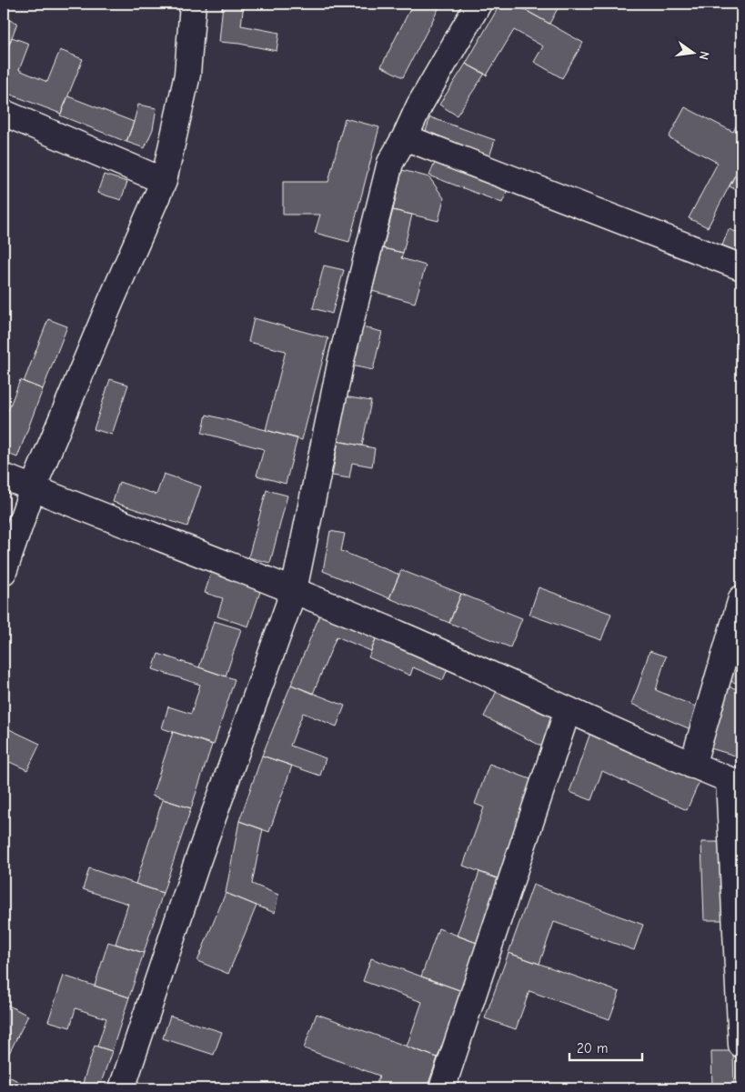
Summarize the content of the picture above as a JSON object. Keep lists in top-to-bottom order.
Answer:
{
  "scale_bar": "20 m",
  "north": "right"
}
